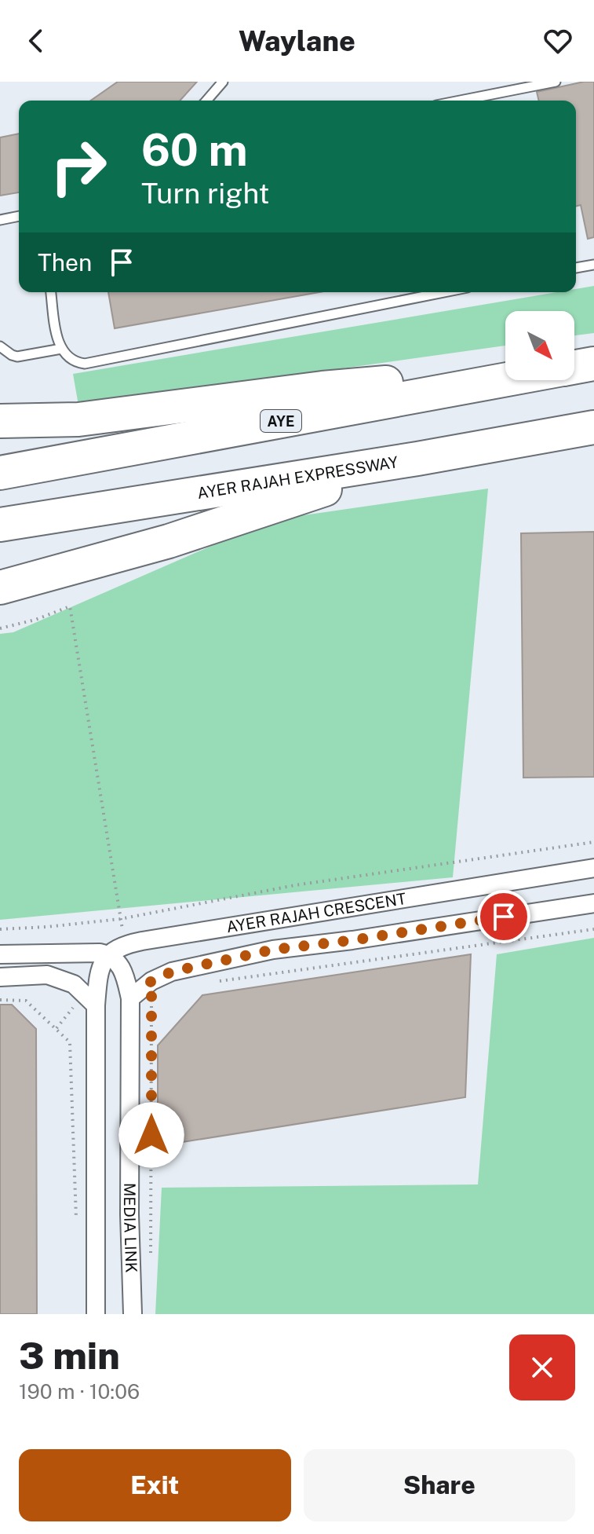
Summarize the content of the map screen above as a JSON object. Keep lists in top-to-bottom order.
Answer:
{
  "streets": {
    "highway": ["AYE", "AYER RAJAH EXPRESSWAY"],
    "street": ["AYER RAJAH CRESCENT", "MEDIA LINK"]
  },
  "crossings": [
    ["AYER RAJAH CRESCENT", "MEDIA LINK"]
  ],
  "north": "bottom right",
  "page": {
    "header": "Waylane",
    "turn": ["60 m", "Turn right"],
    "then": "Then",
    "heading": ["3 min", "190 m · 10:06"],
    "buttons": ["Exit", "Share"]
  }
}
